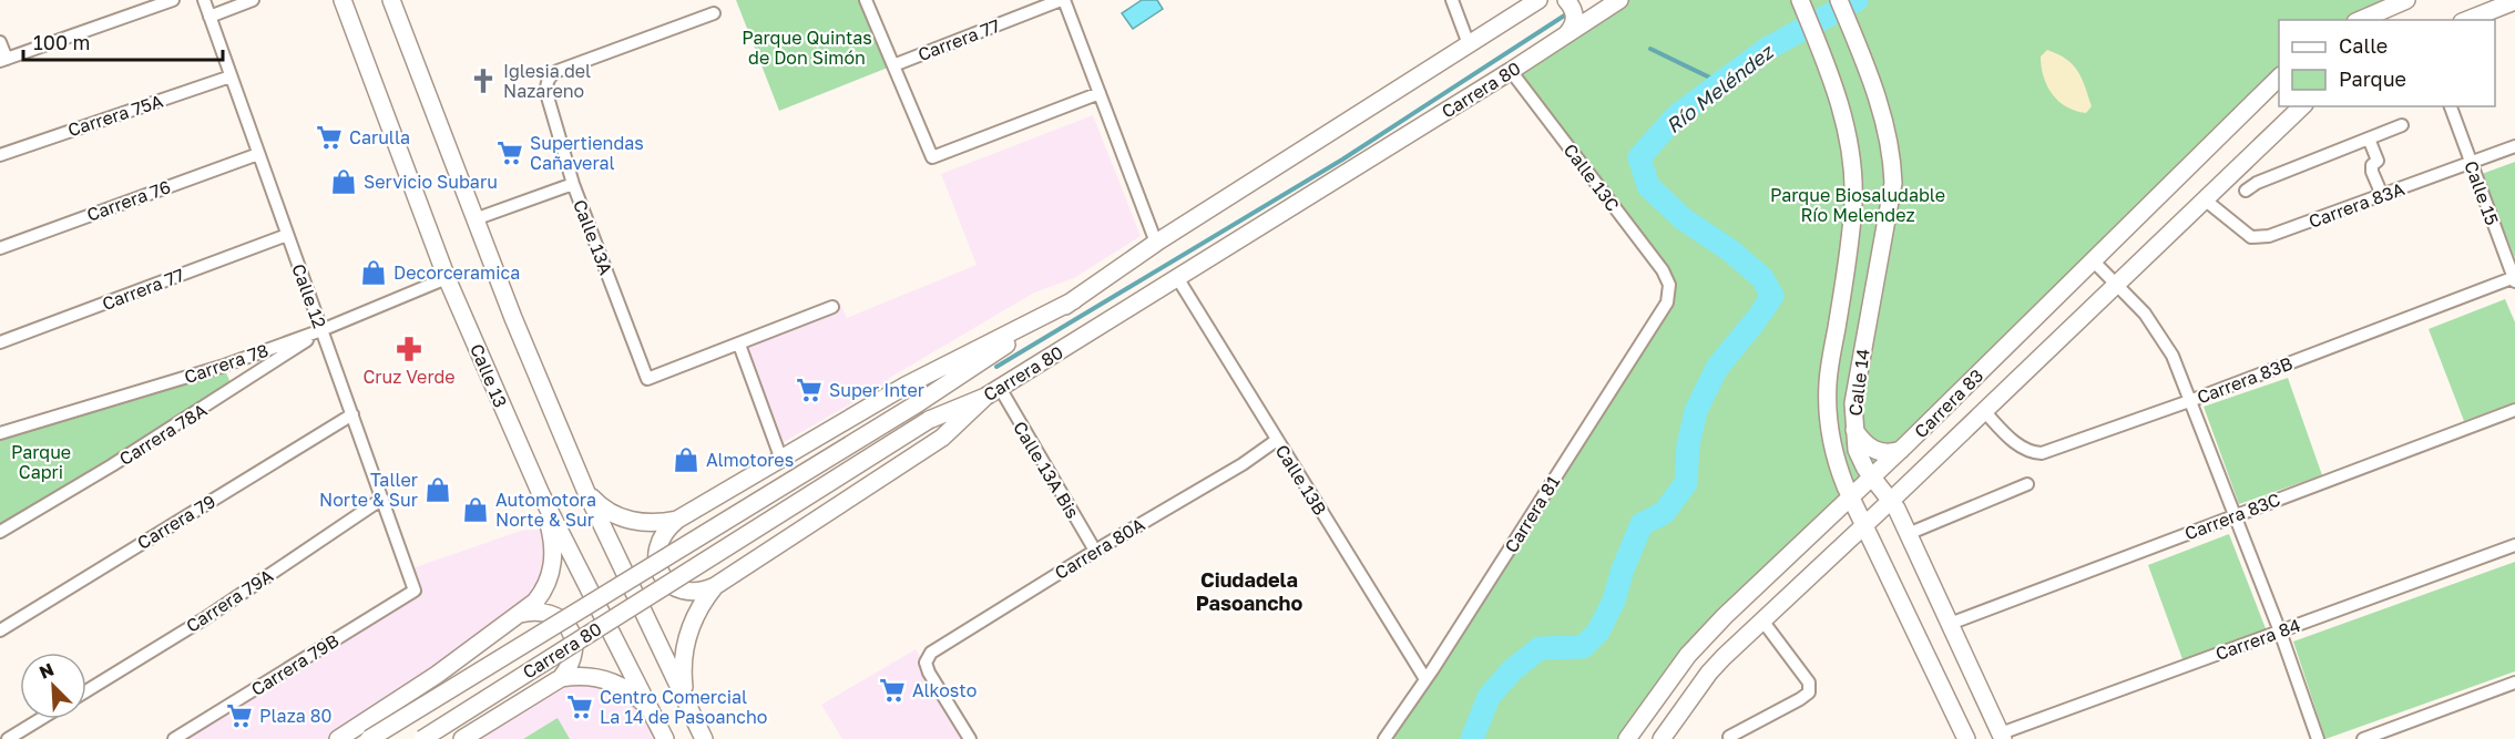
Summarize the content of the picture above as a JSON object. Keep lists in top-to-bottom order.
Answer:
{
  "streets": {
    "main road": [
      "Carrera 80",
      "Calle 13",
      "Calle 14",
      "Carrera 83"
    ],
    "street": [
      "Carrera 77",
      "Carrera 75A",
      "Calle 13C",
      "Calle 15",
      "Carrera 76",
      "Carrera 83A",
      "Calle 13A",
      "Calle 12",
      "Carrera 78",
      "Carrera 83B",
      "Carrera 78A",
      "Calle 13A Bis",
      "Calle 13B",
      "Carrera 81",
      "Carrera 83C",
      "Carrera 79",
      "Carrera 80A",
      "Carrera 79A",
      "Carrera 84",
      "Carrera 79B"
    ]
  },
  "crossings": [
    ["Carrera 77", "Calle 12"],
    ["Carrera 80", "Calle 13C"],
    ["Carrera 80", "Calle 13A Bis"],
    ["Carrera 80", "Calle 13B"],
    ["Carrera 75A", "Calle 12"],
    ["Calle 13C", "Carrera 81"],
    ["Calle 15", "Carrera 83A"],
    ["Calle 15", "Carrera 83B"],
    ["Carrera 76", "Calle 12"],
    ["Carrera 83A", "Carrera 83"],
    ["Calle 12", "Carrera 78"],
    ["Calle 12", "Carrera 78A"],
    ["Calle 12", "Carrera 79"],
    ["Calle 12", "Carrera 79A"],
    ["Calle 12", "Carrera 79B"],
    ["Carrera 78", "Calle 13"],
    ["Carrera 78", "Carrera 78A"],
    ["Carrera 83B", "Carrera 83"],
    ["Calle 14", "Carrera 83"],
    ["Calle 14", "Carrera 83C"],
    ["Calle 14", "Carrera 84"],
    ["Calle 13A Bis", "Carrera 80A"],
    ["Calle 13B", "Carrera 81"],
    ["Calle 13B", "Carrera 80A"]
  ],
  "districts": ["Ciudadela Pasoancho"],
  "water": ["Río Meléndez"],
  "parks": ["Parque Quintas de Don Simón", "Parque Biosaludable Río Melendez", "Parque Capri"],
  "places": {
    "church": ["Iglesia del Nazareno"],
    "supermarket": [
      "Carulla",
      "Supertiendas Cañaveral",
      "Super Inter",
      "Alkosto",
      "Centro Comercial La 14 de Pasoancho",
      "Plaza 80"
    ],
    "shop": [
      "Servicio Subaru",
      "Decorceramica",
      "Almotores",
      "Taller Norte & Sur",
      "Automotora Norte & Sur"
    ],
    "pharmacy": ["Cruz Verde"]
  },
  "legend": ["Calle", "Parque"],
  "scale_bar": "100 m",
  "north": "top left"
}
